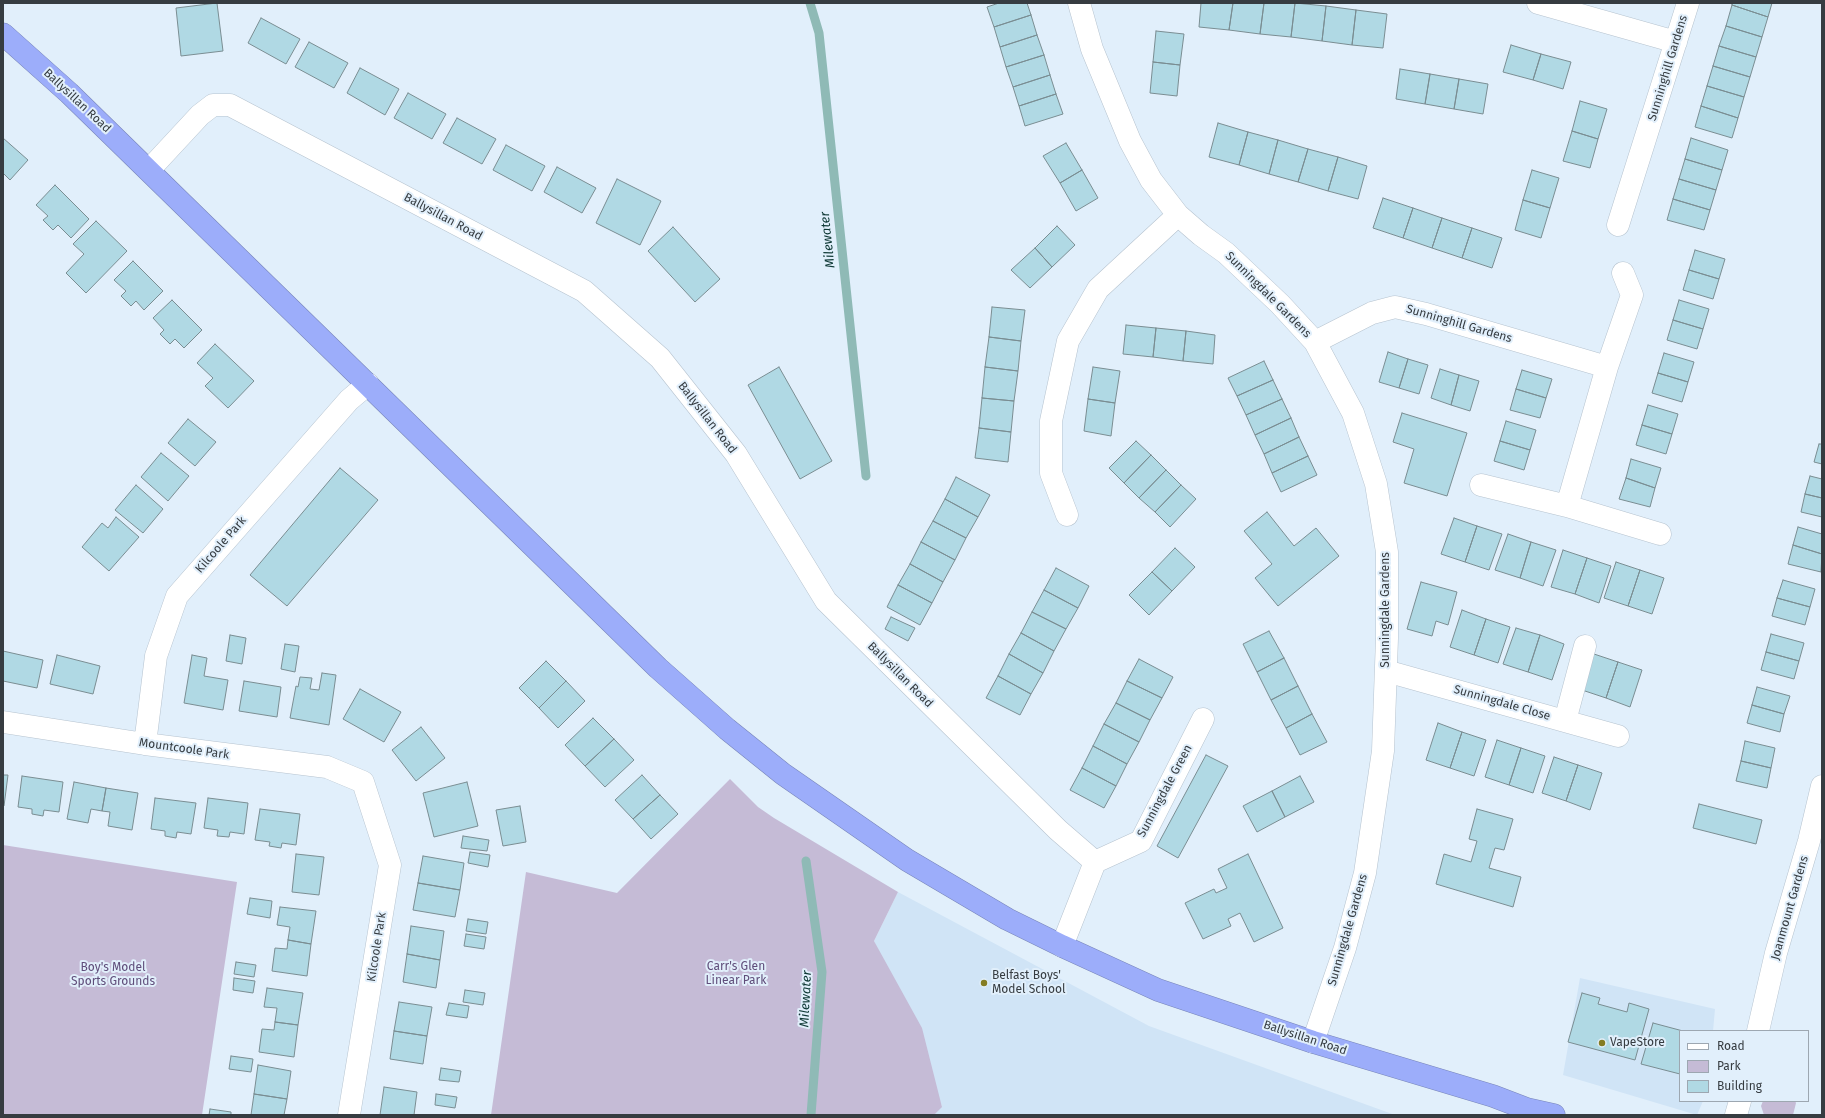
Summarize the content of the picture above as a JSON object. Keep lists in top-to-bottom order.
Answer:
{
  "streets": {
    "highway": ["Ballysillan Road"],
    "street": [
      "Sunninghill Gardens",
      "Sunningdale Gardens",
      "Kilcoole Park",
      "Sunningdale Close",
      "Mountcoole Park",
      "Sunningdale Green",
      "Joanmount Gardens"
    ]
  },
  "crossings": [
    ["Sunninghill Gardens", "Sunningdale Gardens"],
    ["Ballysillan Road", "Sunningdale Gardens"],
    ["Ballysillan Road", "Kilcoole Park"],
    ["Ballysillan Road", "Sunningdale Green"],
    ["Sunningdale Gardens", "Sunningdale Close"],
    ["Kilcoole Park", "Mountcoole Park"]
  ],
  "water": ["Milewater"],
  "parks": ["Carr's Glen Linear Park", "Boy's Model Sports Grounds"],
  "places": ["Belfast Boys' Model School", "VapeStore"],
  "legend": ["Road", "Park", "Building"]
}
